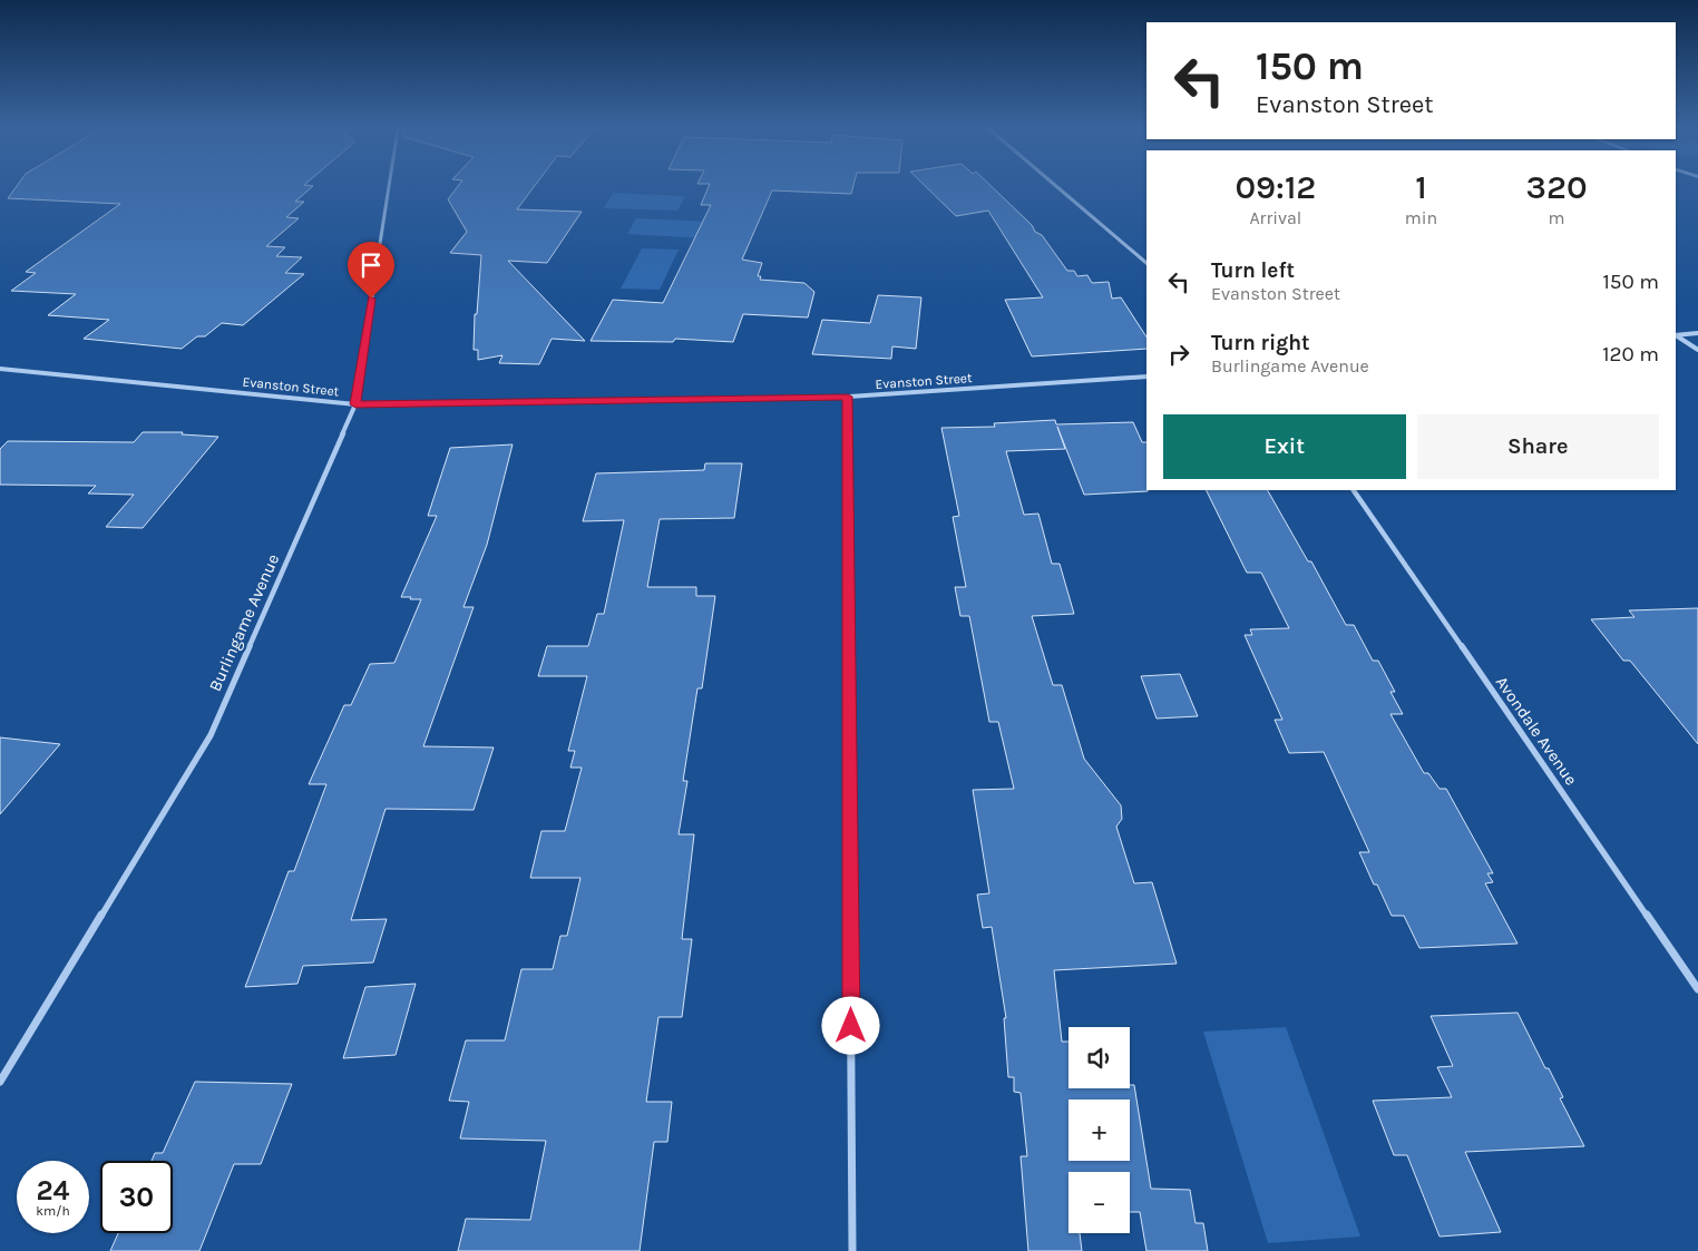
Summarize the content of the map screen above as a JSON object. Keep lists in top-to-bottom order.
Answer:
{
  "streets": {
    "street": ["Evanston Street", "Burlingame Avenue", "Avondale Avenue"]
  },
  "crossings": [
    ["Evanston Street", "Burlingame Avenue"]
  ],
  "page": {
    "turn": ["150 m", "Evanston Street"],
    "eta": [
      "09:12",
      "Arrival",
      "1",
      "min",
      "320",
      "m"
    ],
    "list": [
      {
        "name": "Turn left",
        "note": "Evanston Street",
        "value": "150 m"
      },
      {
        "name": "Turn right",
        "note": "Burlingame Avenue",
        "value": "120 m"
      }
    ],
    "buttons": ["Exit", "Share"],
    "map_buttons": ["+", "−"],
    "speed": "24 km/h",
    "limit": "30"
  }
}
